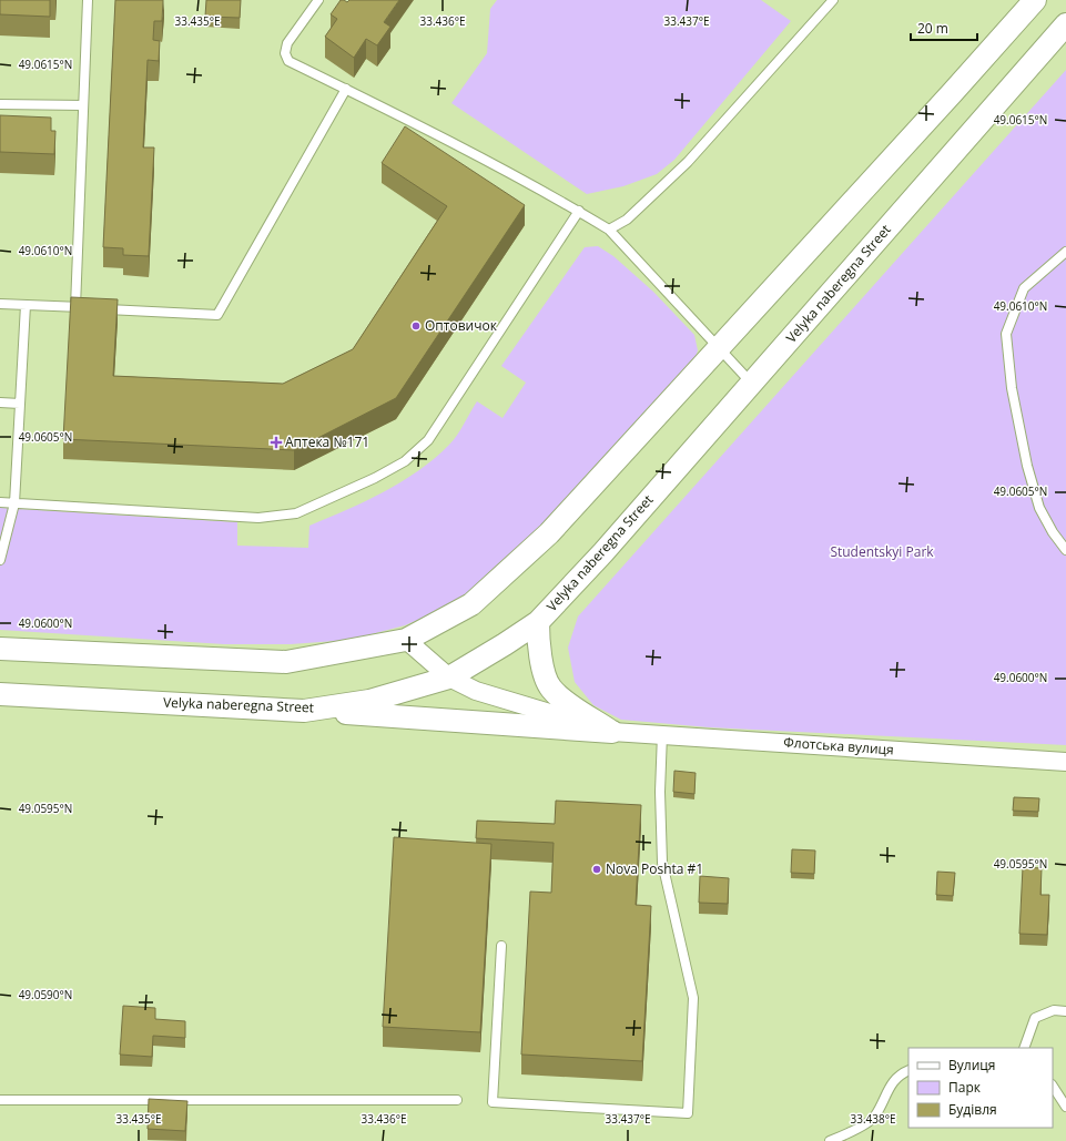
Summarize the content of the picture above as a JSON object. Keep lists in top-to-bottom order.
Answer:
{
  "streets": {
    "street": ["Velyka naberegna Street", "Флотська вулиця"]
  },
  "crossings": [
    ["Velyka naberegna Street", "Флотська вулиця"]
  ],
  "parks": ["Studentskyi Park"],
  "places": {
    "other": ["Оптовичок", "Nova Poshta #1"],
    "health": ["Аптека №171"]
  },
  "legend": ["Вулиця", "Парк", "Будівля"],
  "scale_bar": "20 m",
  "coordinates": [
    "33.435°E",
    "33.436°E",
    "33.437°E",
    "49.0615°N",
    "49.0610°N",
    "49.0605°N",
    "49.0600°N",
    "49.0595°N",
    "49.0590°N",
    "33.438°E"
  ]
}
